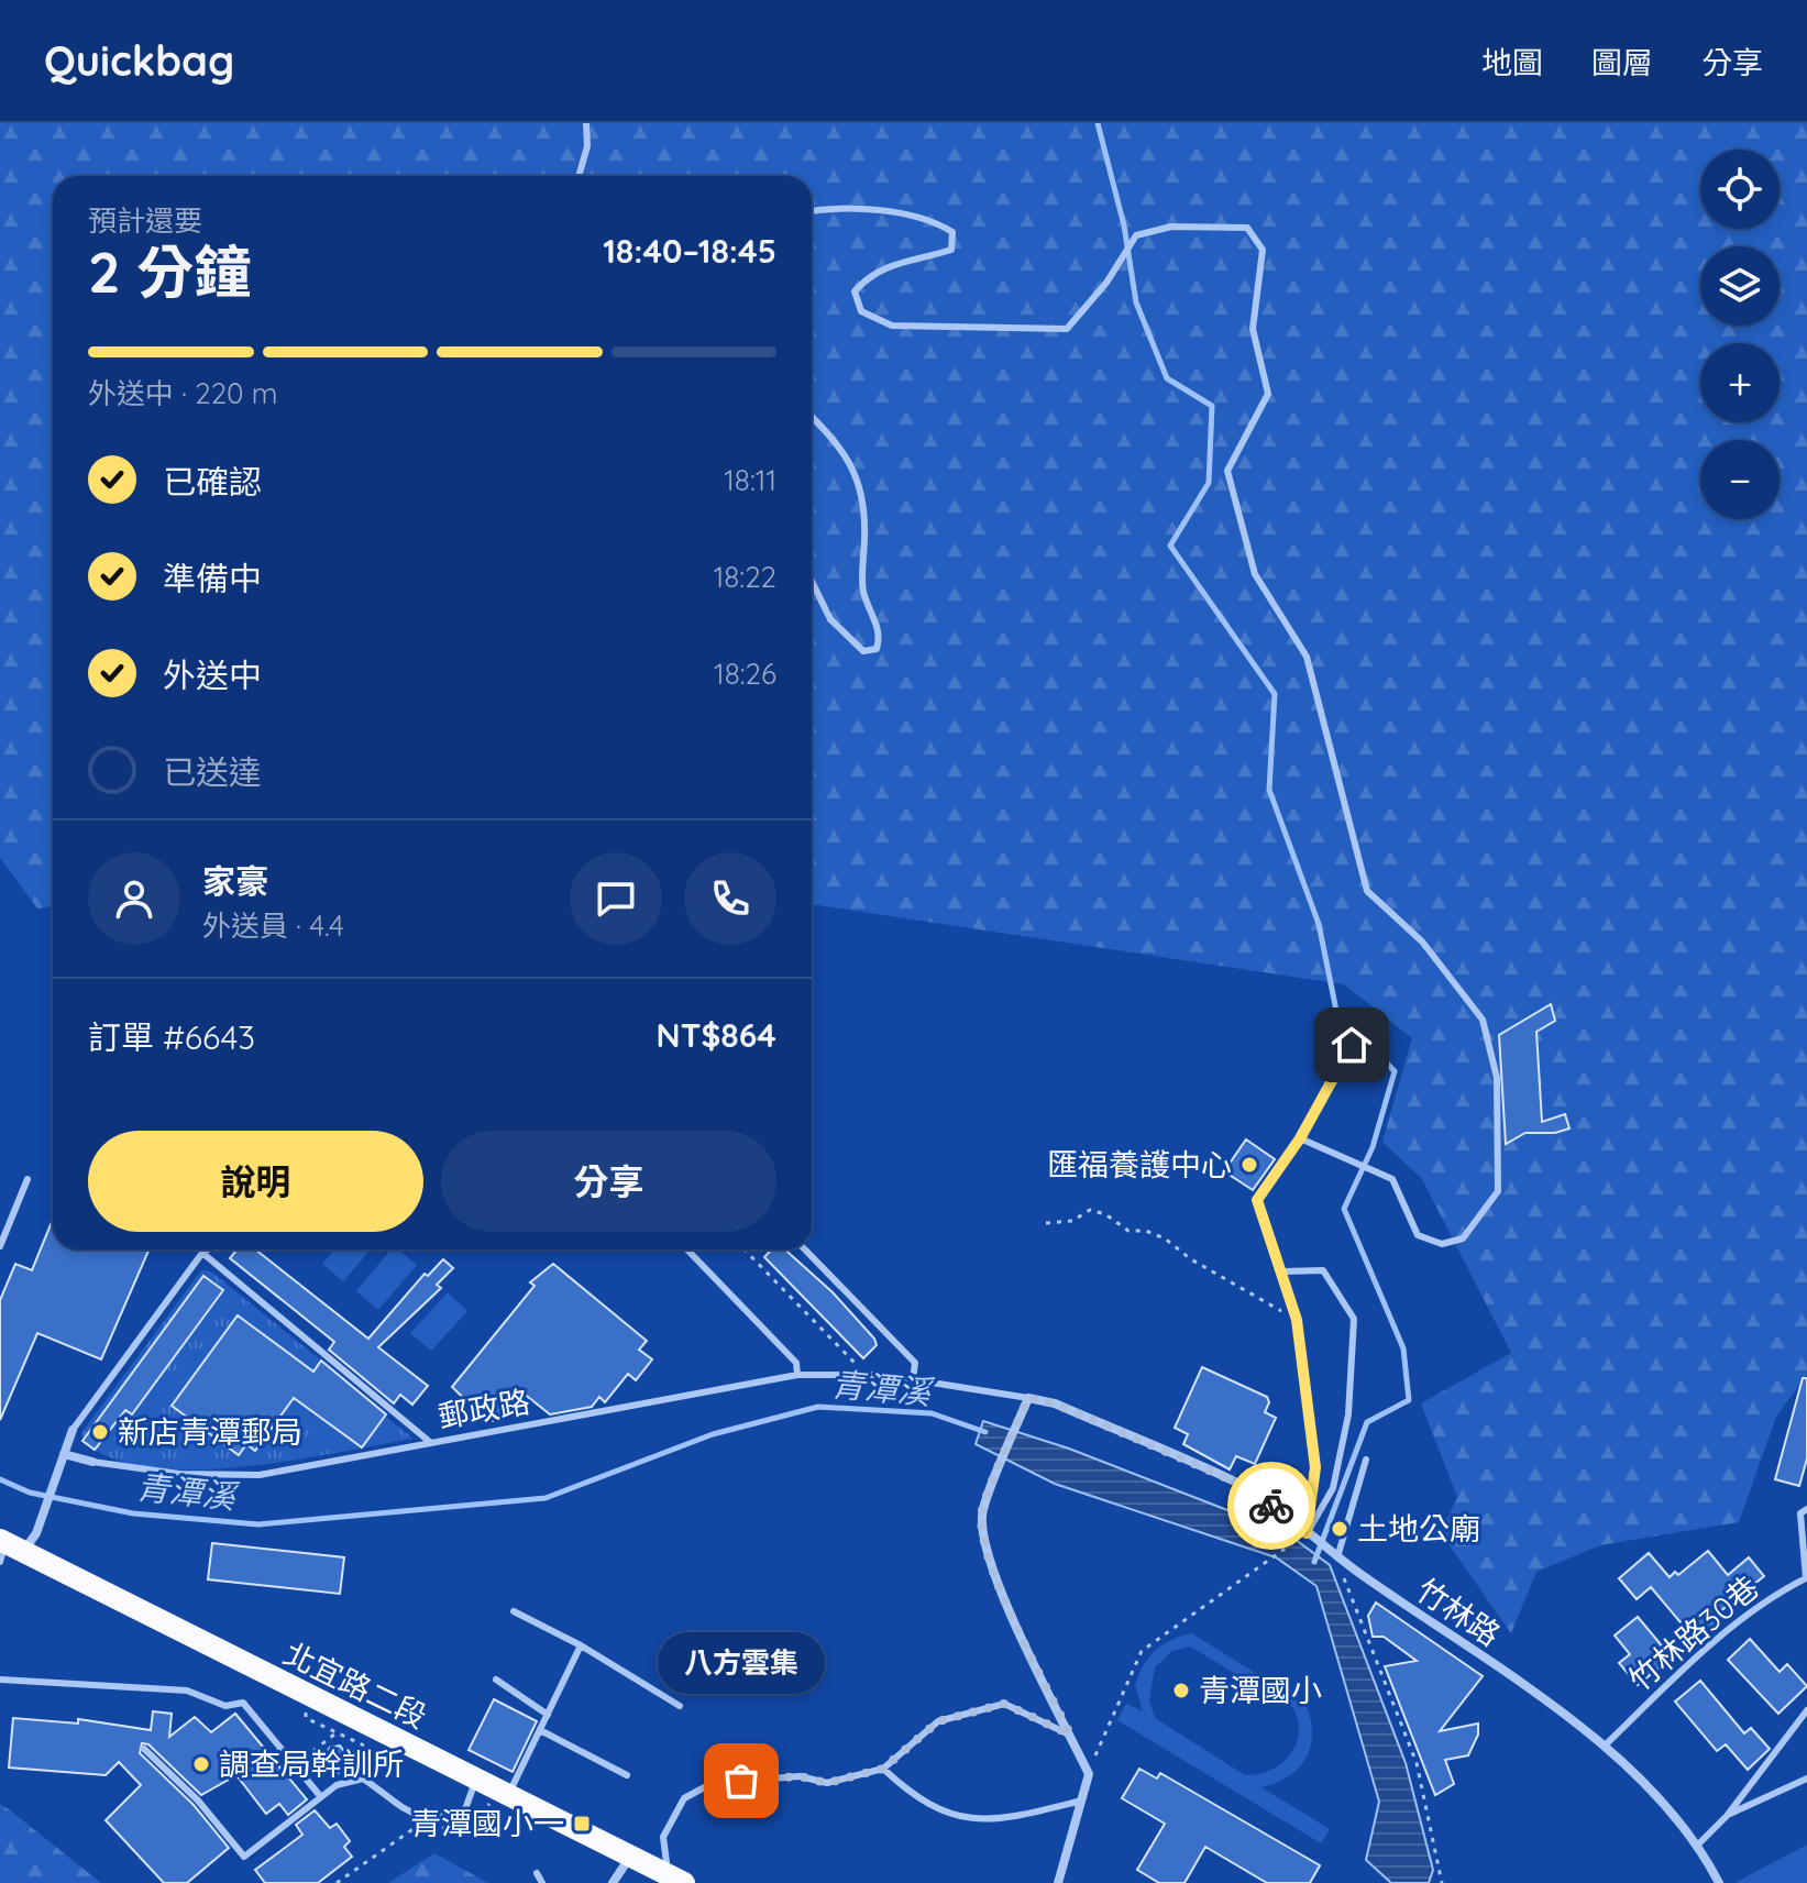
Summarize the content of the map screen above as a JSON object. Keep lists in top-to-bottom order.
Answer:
{
  "streets": {
    "main road": ["北宜路二段"],
    "street": ["郵政路", "竹林路"],
    "lane": ["竹林路30巷"]
  },
  "crossings": [
    ["郵政路", "竹林路"],
    ["竹林路", "竹林路30巷"]
  ],
  "water": ["青潭溪"],
  "places": {
    "other": [
      "匯福養護中心",
      "新店青潭郵局",
      "土地公廟",
      "青潭國小",
      "調查局幹訓所",
      "八方雲集"
    ],
    "transit": ["青潭國小一"]
  },
  "page": {
    "header": "Quickbag",
    "nav": ["地圖", "圖層", "分享"],
    "map_buttons": ["+", "−"],
    "heading": ["2 分鐘", "預計還要", "18:40–18:45"],
    "panel": [
      "家豪",
      "外送員 · 4.4",
      "訂單 #6643",
      "NT$864"
    ],
    "bar": "外送中 · 220 m",
    "list": [
      ["已確認", "18:11"],
      ["準備中", "18:22"],
      ["外送中", "18:26"],
      "已送達"
    ],
    "buttons": ["說明", "分享"],
    "bubble": "八方雲集"
  }
}
